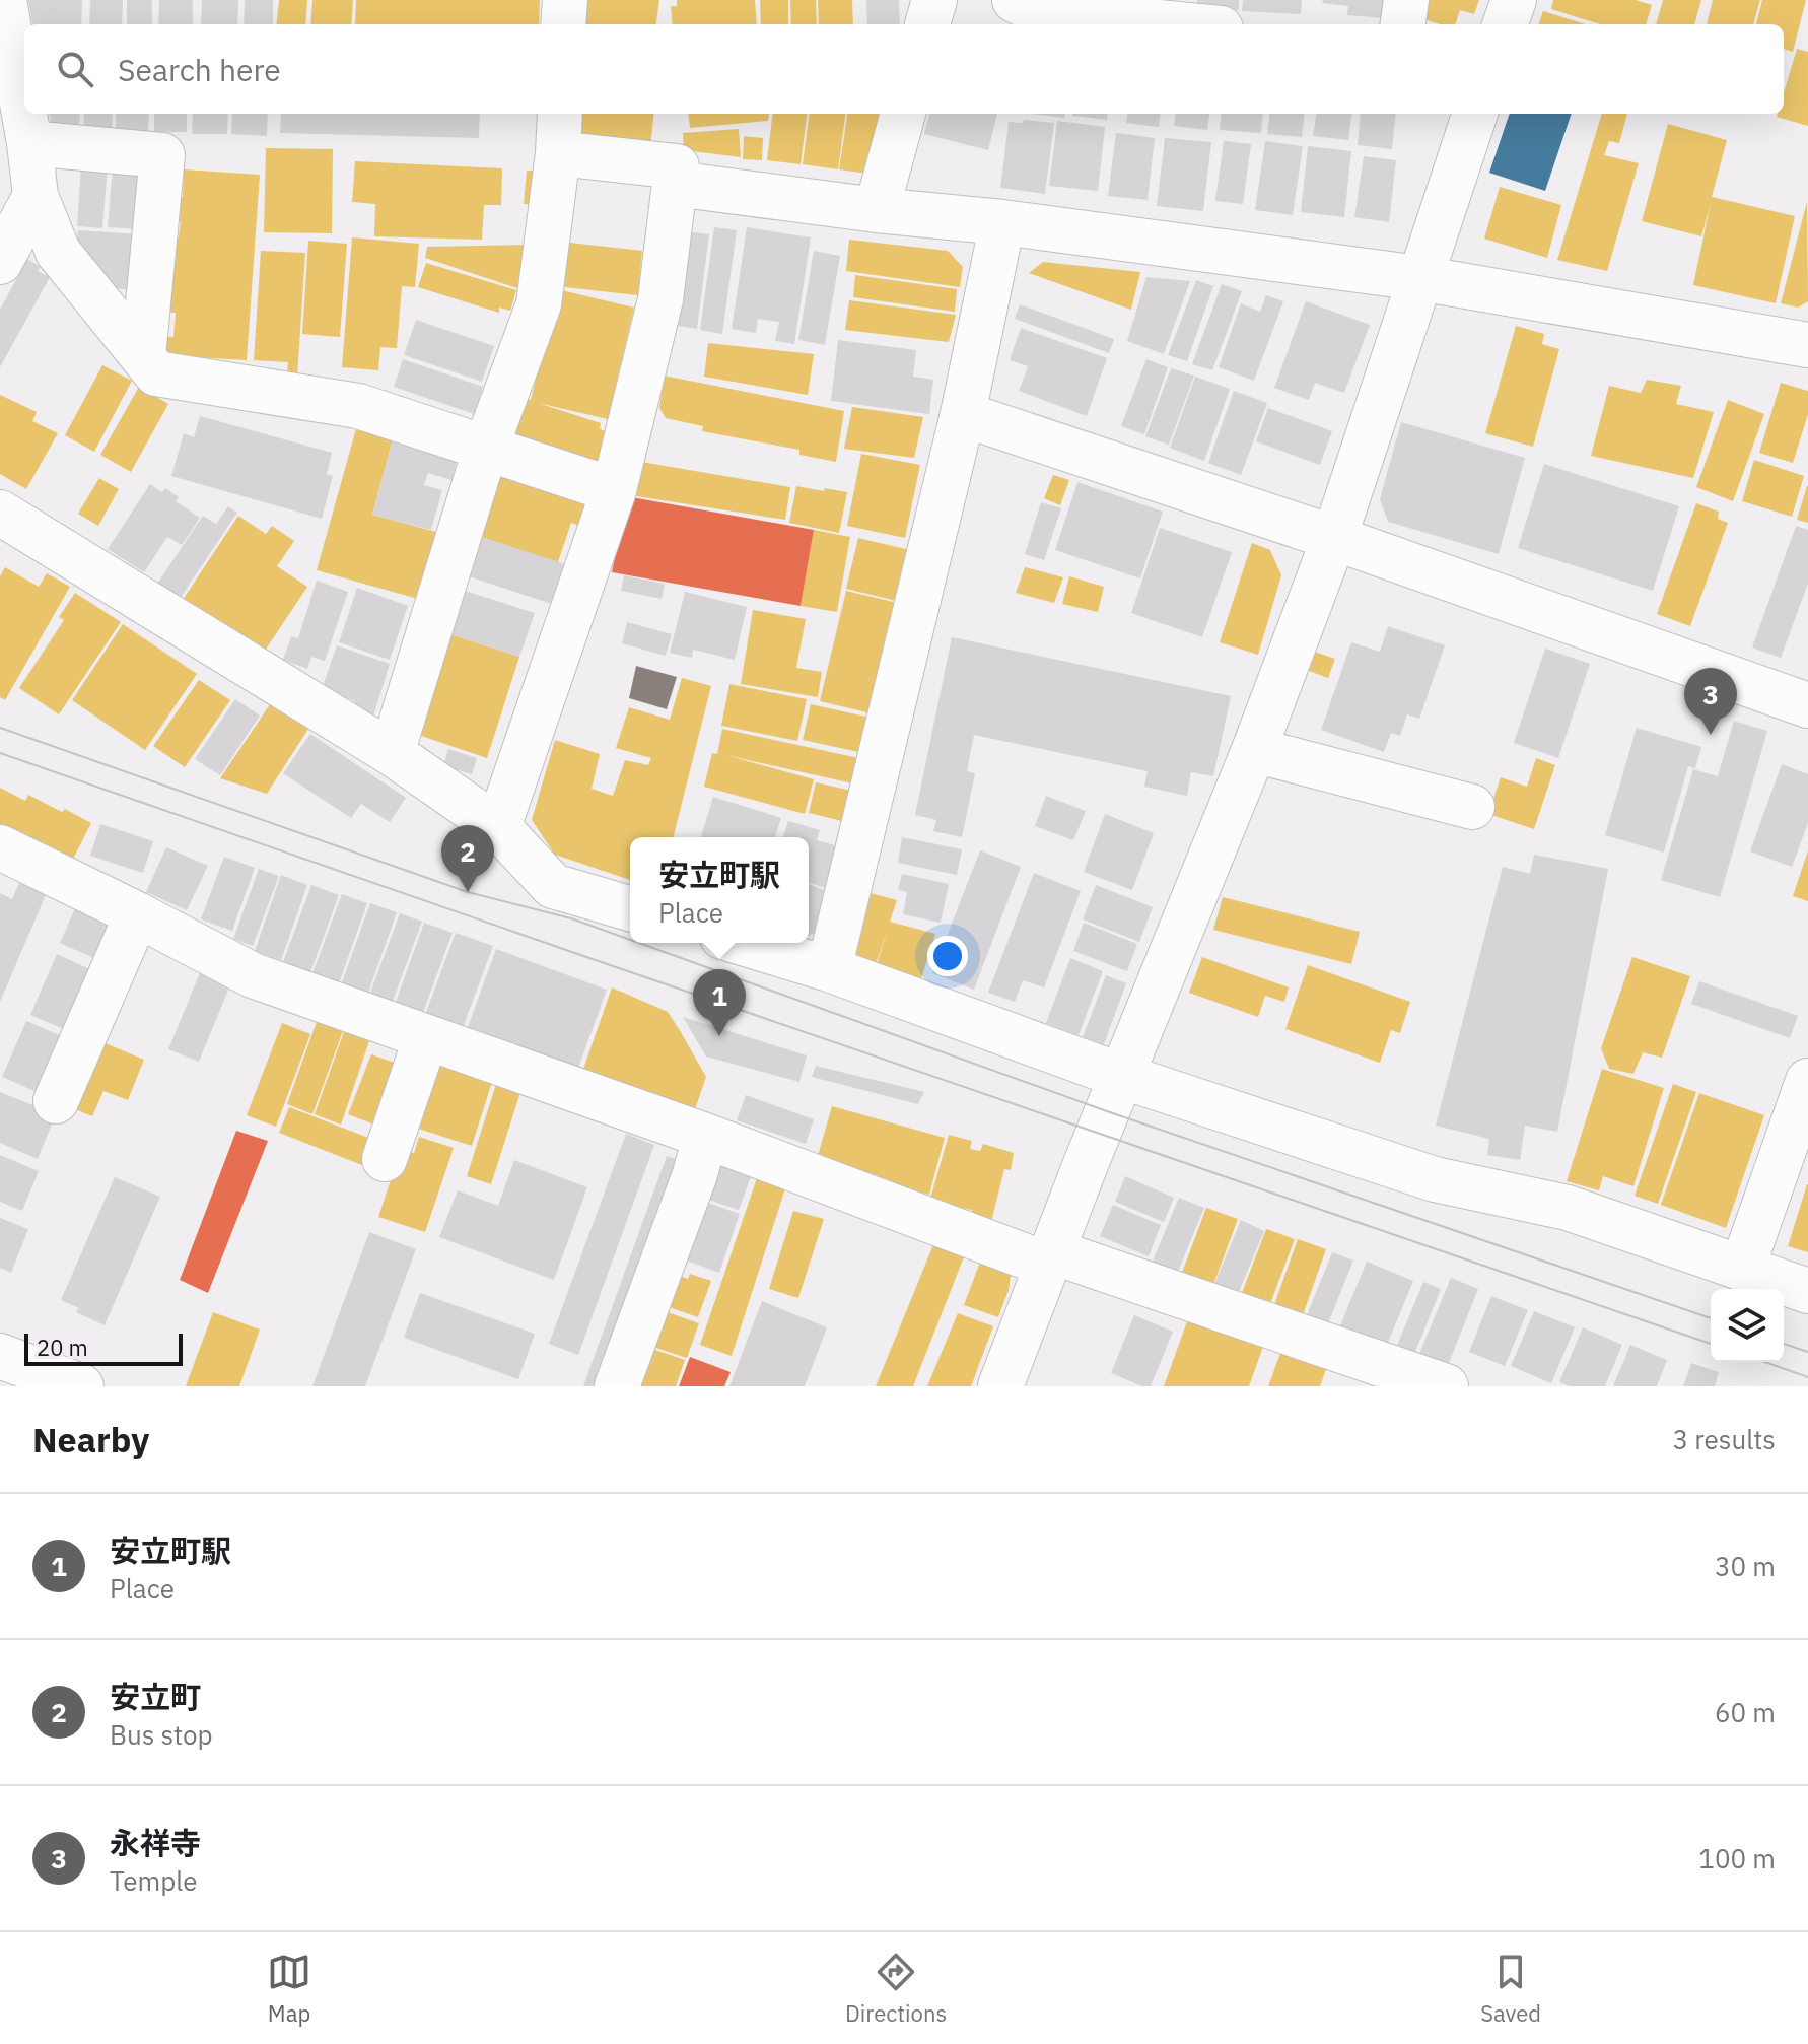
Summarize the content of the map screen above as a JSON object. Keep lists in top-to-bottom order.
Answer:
{
  "scale_bar": "20 m",
  "page": {
    "search": "Search here",
    "pins": ["3", "2", "1"],
    "popup": ["安立町駅", "Place"],
    "scale": "20 m",
    "heading": ["Nearby", "3 results"],
    "list": [
      {
        "mark": "1",
        "name": "安立町駅",
        "note": "Place",
        "value": "30 m"
      },
      {
        "mark": "2",
        "name": "安立町",
        "note": "Bus stop",
        "value": "60 m"
      },
      {
        "mark": "3",
        "name": "永祥寺",
        "note": "Temple",
        "value": "100 m"
      }
    ],
    "nav": ["Map", "Directions", "Saved"]
  }
}
